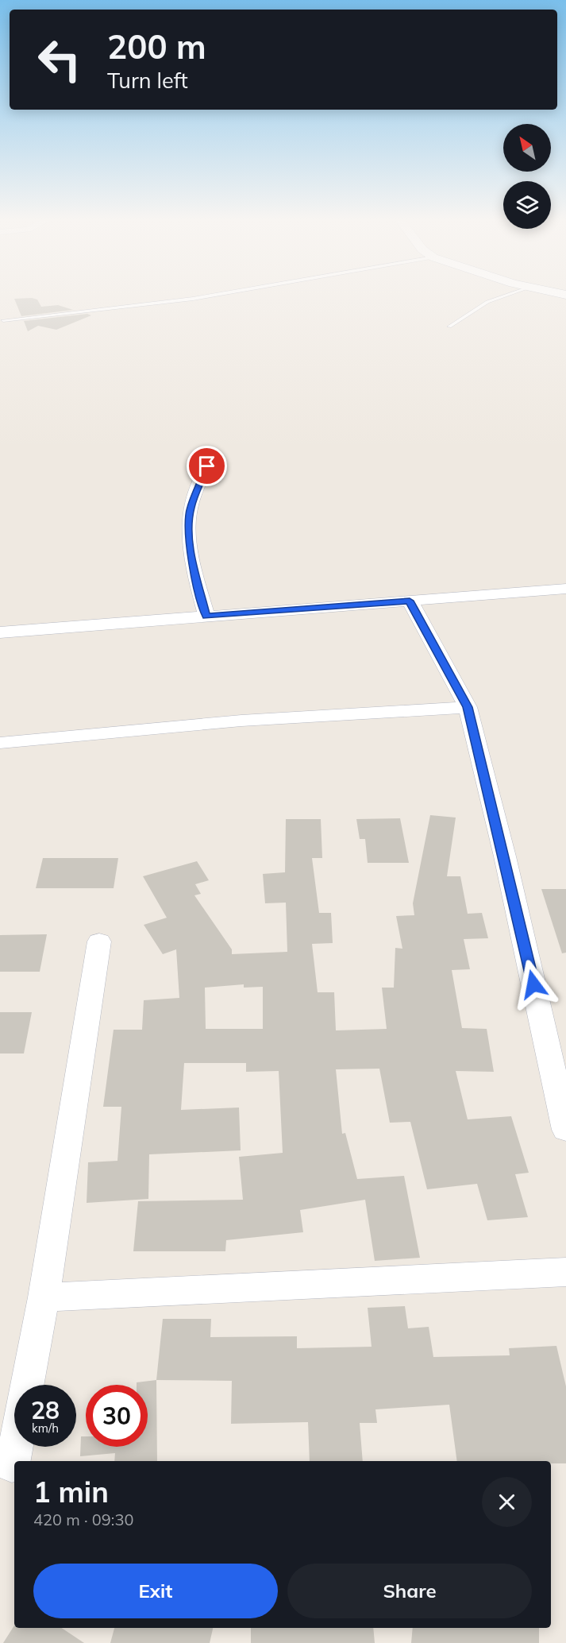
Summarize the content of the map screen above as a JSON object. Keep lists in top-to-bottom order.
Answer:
{
  "north": "top left",
  "page": {
    "turn": ["200 m", "Turn left"],
    "speed": "28 km/h",
    "limit": "30",
    "heading": ["1 min", "420 m · 09:30"],
    "buttons": ["Exit", "Share"]
  }
}
